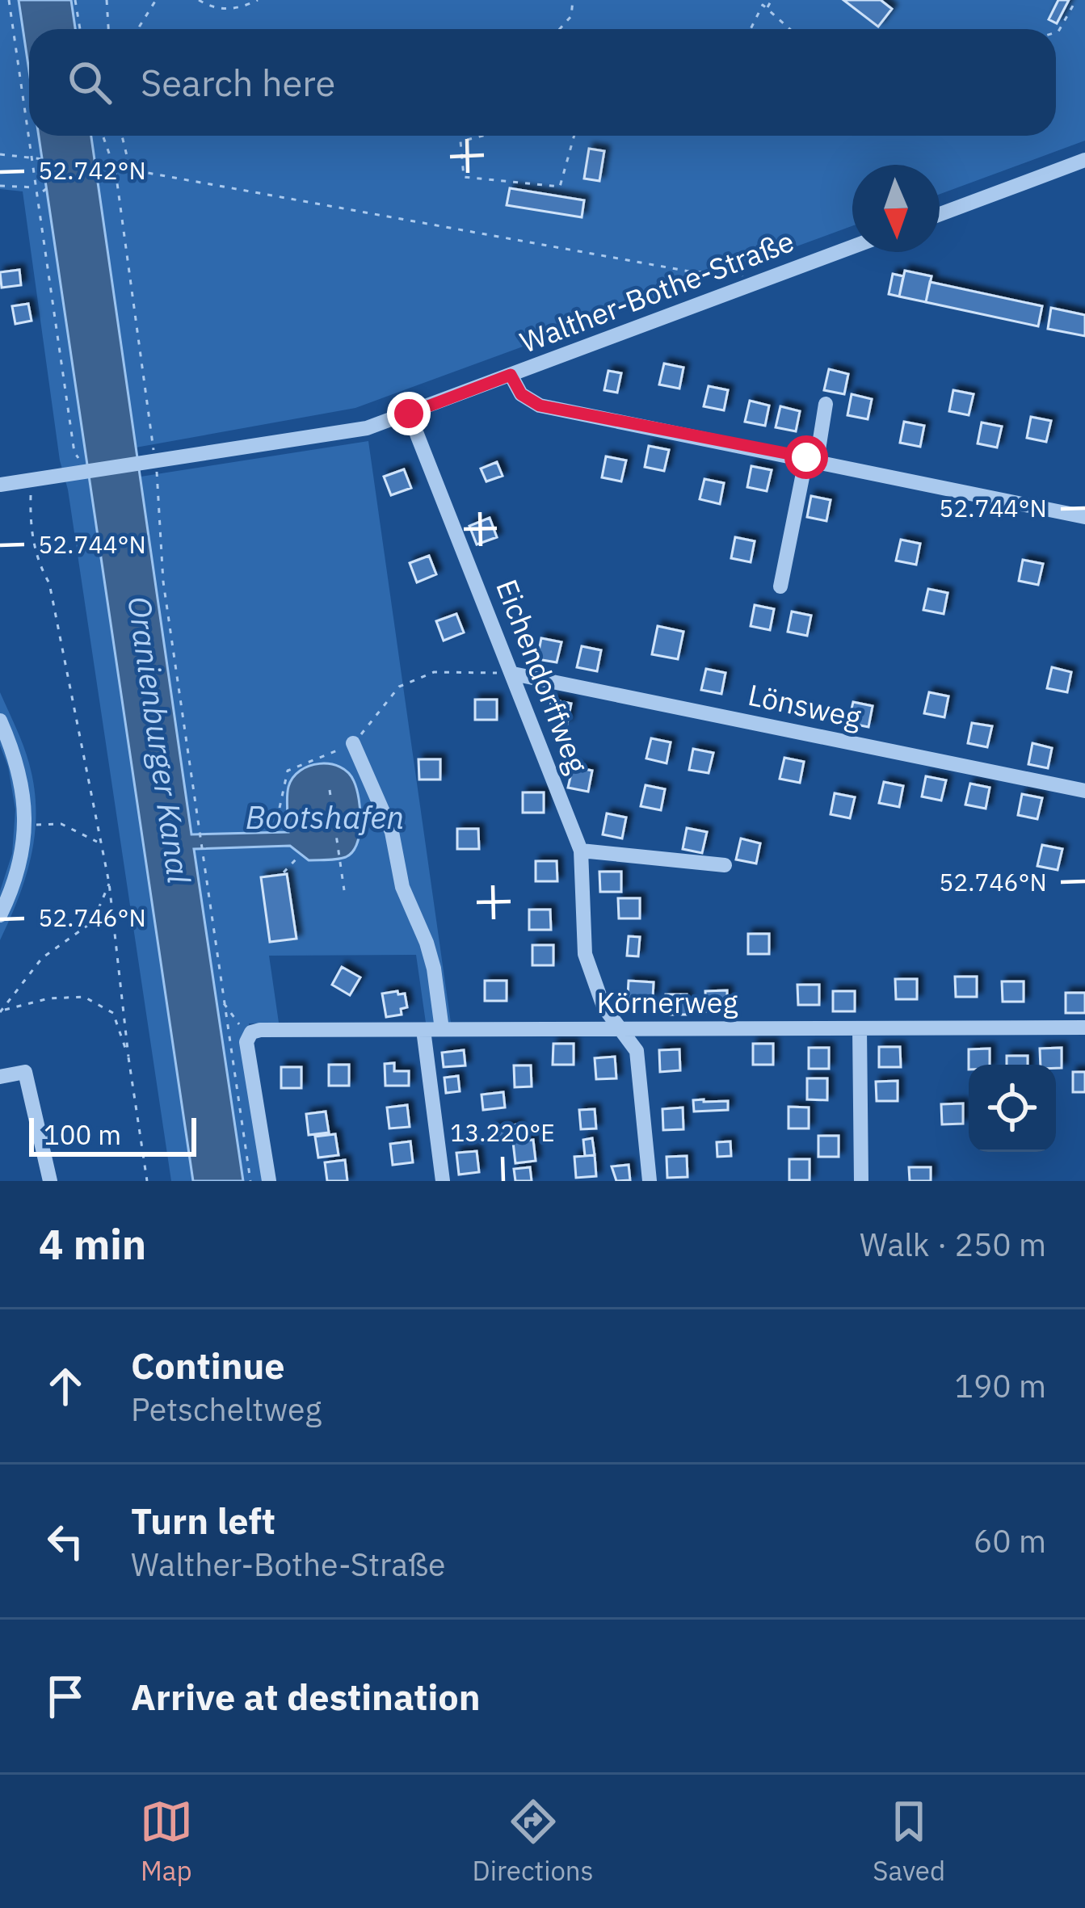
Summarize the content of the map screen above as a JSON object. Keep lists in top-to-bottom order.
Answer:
{
  "streets": {
    "street": [
      "Walther-Bothe-Straße",
      "Eichendorffweg",
      "Lönsweg",
      "Körnerweg"
    ]
  },
  "crossings": [
    ["Walther-Bothe-Straße", "Eichendorffweg"],
    ["Eichendorffweg", "Lönsweg"],
    ["Eichendorffweg", "Körnerweg"]
  ],
  "water": ["Oranienburger Kanal", "Bootshafen"],
  "scale_bar": "100 m",
  "north": "bottom",
  "page": {
    "search": "Search here",
    "scale": "100 m",
    "heading": ["4 min", "Walk · 250 m"],
    "list": [
      ["Continue", "Petscheltweg", "190 m"],
      ["Turn left", "Walther-Bothe-Straße", "60 m"],
      "Arrive at destination"
    ],
    "nav": ["Map", "Directions", "Saved"]
  },
  "coordinates": [
    "52.742°N",
    "52.744°N",
    "52.746°N",
    "13.220°E"
  ]
}
